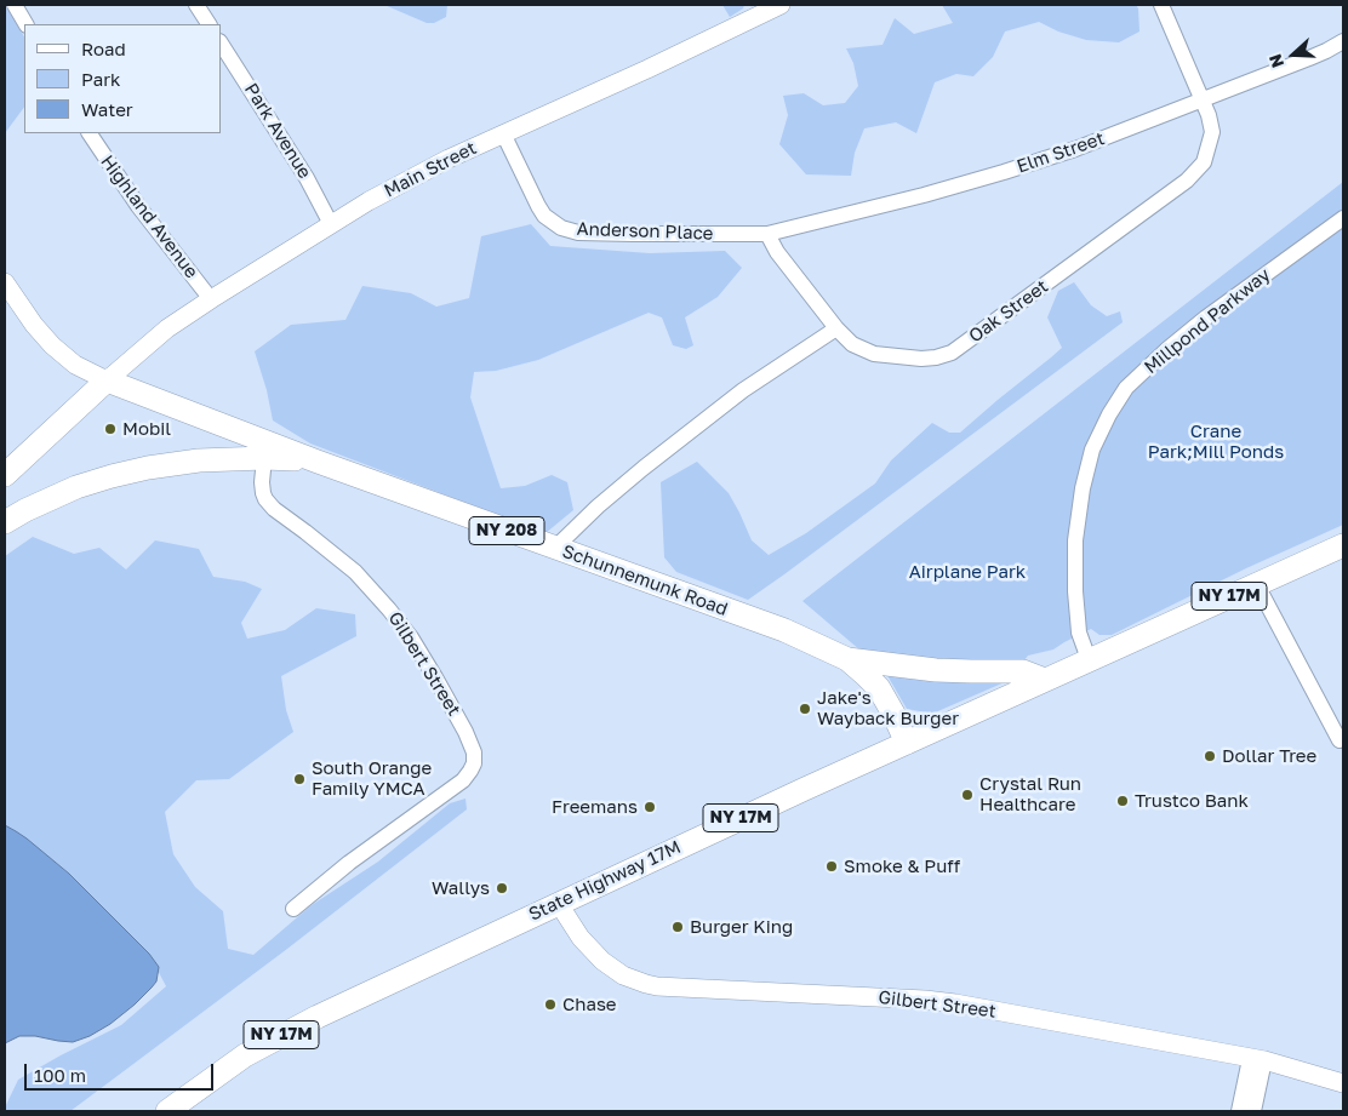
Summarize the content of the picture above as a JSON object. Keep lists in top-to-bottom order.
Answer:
{
  "streets": {
    "main road": [
      "NY 208",
      "Schunnemunk Road",
      "NY 17M",
      "State Highway 17M"
    ],
    "street": [
      "Park Avenue",
      "Elm Street",
      "Main Street",
      "Highland Avenue",
      "Anderson Place",
      "Oak Street",
      "Millpond Parkway",
      "Gilbert Street"
    ]
  },
  "crossings": [
    ["Park Avenue", "Main Street"],
    ["Elm Street", "Anderson Place"],
    ["Elm Street", "Oak Street"],
    ["Main Street", "Highland Avenue"],
    ["Main Street", "Anderson Place"],
    ["Main Street", "Schunnemunk Road"],
    ["Anderson Place", "Oak Street"],
    ["Millpond Parkway", "NY 17M"],
    ["Millpond Parkway", "State Highway 17M"],
    ["NY 208", "Schunnemunk Road"],
    ["NY 208", "Gilbert Street"],
    ["Schunnemunk Road", "State Highway 17M"],
    ["NY 17M", "State Highway 17M"],
    ["Gilbert Street", "State Highway 17M"]
  ],
  "parks": ["Crane Park;Mill Ponds", "Airplane Park"],
  "places": [
    "Mobil",
    "Jake's Wayback Burger",
    "Dollar Tree",
    "South Orange Family YMCA",
    "Crystal Run Healthcare",
    "Trustco Bank",
    "Freemans",
    "Smoke & Puff",
    "Wallys",
    "Burger King",
    "Chase"
  ],
  "legend": ["Road", "Park", "Water"],
  "scale_bar": "100 m",
  "north": "left"
}
